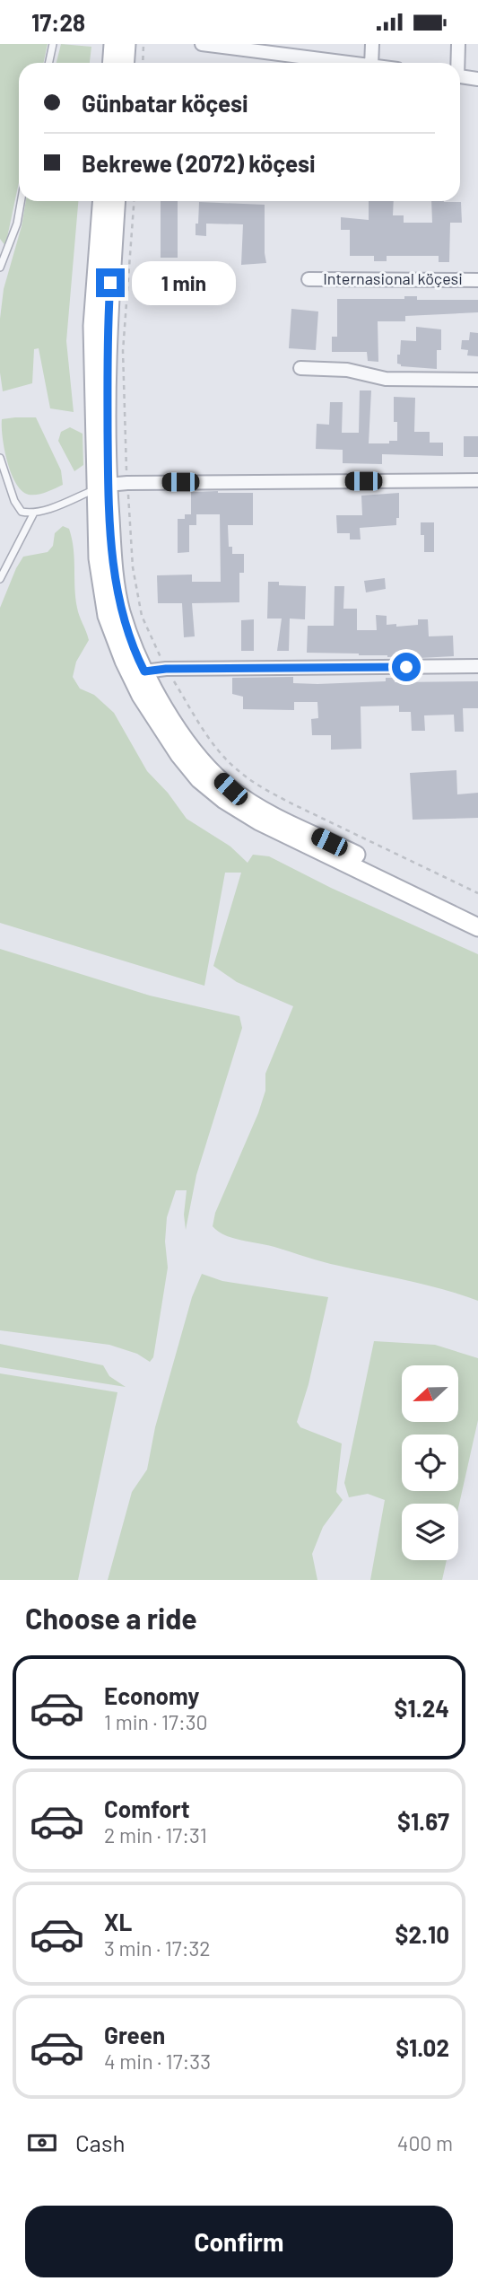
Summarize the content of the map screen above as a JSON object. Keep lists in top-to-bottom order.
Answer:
{
  "streets": {
    "street": ["Internasional köçesi"]
  },
  "north": "left",
  "page": {
    "status": "17:28",
    "banner": ["Günbatar köçesi", "Bekrewe (2072) köçesi"],
    "bubble": "1 min",
    "heading": "Choose a ride",
    "list": [
      {
        "name": "Economy",
        "note": "1 min · 17:30",
        "value": "$1.24"
      },
      {
        "name": "Comfort",
        "note": "2 min · 17:31",
        "value": "$1.67"
      },
      {
        "name": "XL",
        "note": "3 min · 17:32",
        "value": "$2.10"
      },
      {
        "name": "Green",
        "note": "4 min · 17:33",
        "value": "$1.02"
      }
    ],
    "pay": ["Cash", "400 m"],
    "buttons": "Confirm"
  }
}
